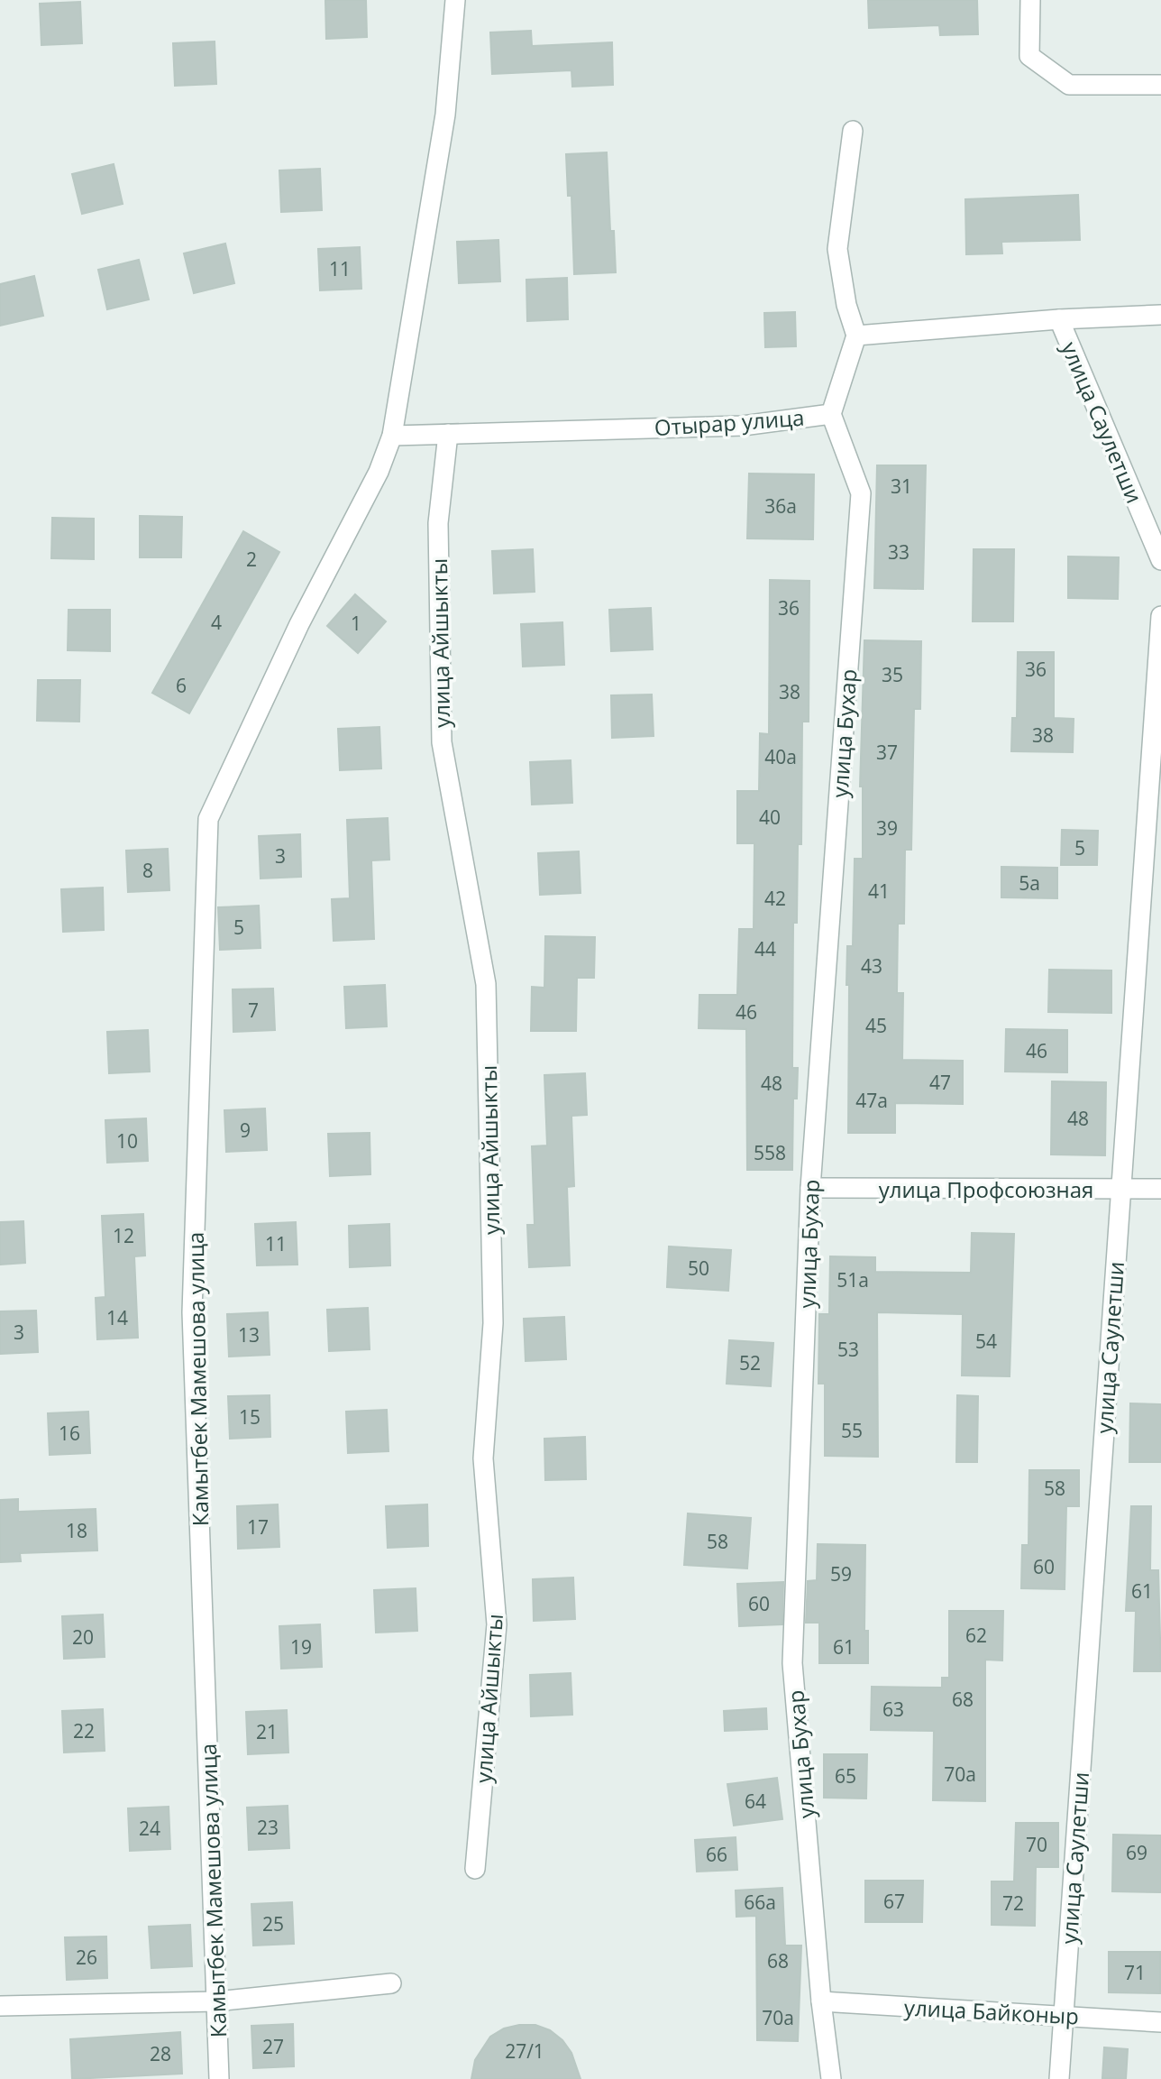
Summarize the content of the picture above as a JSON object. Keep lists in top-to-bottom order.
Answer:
{
  "streets": {
    "street": [
      "Отырар улица",
      "улица Саулетши",
      "улица Айшыкты",
      "улица Бухар",
      "улица Профсоюзная",
      "Камытбек Мамешова улица",
      "улица Байконыр"
    ]
  },
  "crossings": [
    ["Отырар улица", "улица Айшыкты"],
    ["Отырар улица", "улица Бухар"],
    ["Отырар улица", "Камытбек Мамешова улица"],
    ["улица Саулетши", "улица Профсоюзная"],
    ["улица Саулетши", "улица Байконыр"],
    ["улица Бухар", "улица Профсоюзная"],
    ["улица Бухар", "улица Байконыр"]
  ],
  "house_numbers": [
    "11",
    "31",
    "36а",
    "33",
    "2",
    "36",
    "4",
    "1",
    "36",
    "35",
    "6",
    "38",
    "38",
    "37",
    "40а",
    "40",
    "39",
    "5",
    "3",
    "8",
    "5а",
    "41",
    "42",
    "5",
    "44",
    "43",
    "7",
    "46",
    "45",
    "46",
    "47",
    "48",
    "47а",
    "48",
    "9",
    "10",
    "558",
    "12",
    "11",
    "50",
    "51а",
    "14",
    "3",
    "13",
    "54",
    "53",
    "52",
    "15",
    "55",
    "16",
    "58",
    "17",
    "18",
    "58",
    "60",
    "59",
    "61",
    "60",
    "62",
    "20",
    "19",
    "61",
    "68",
    "63",
    "22",
    "21",
    "70а",
    "65",
    "64",
    "23",
    "24",
    "70",
    "69",
    "66",
    "67",
    "66а",
    "72",
    "25",
    "26",
    "68",
    "71",
    "70а",
    "27",
    "27/1",
    "28"
  ]
}
